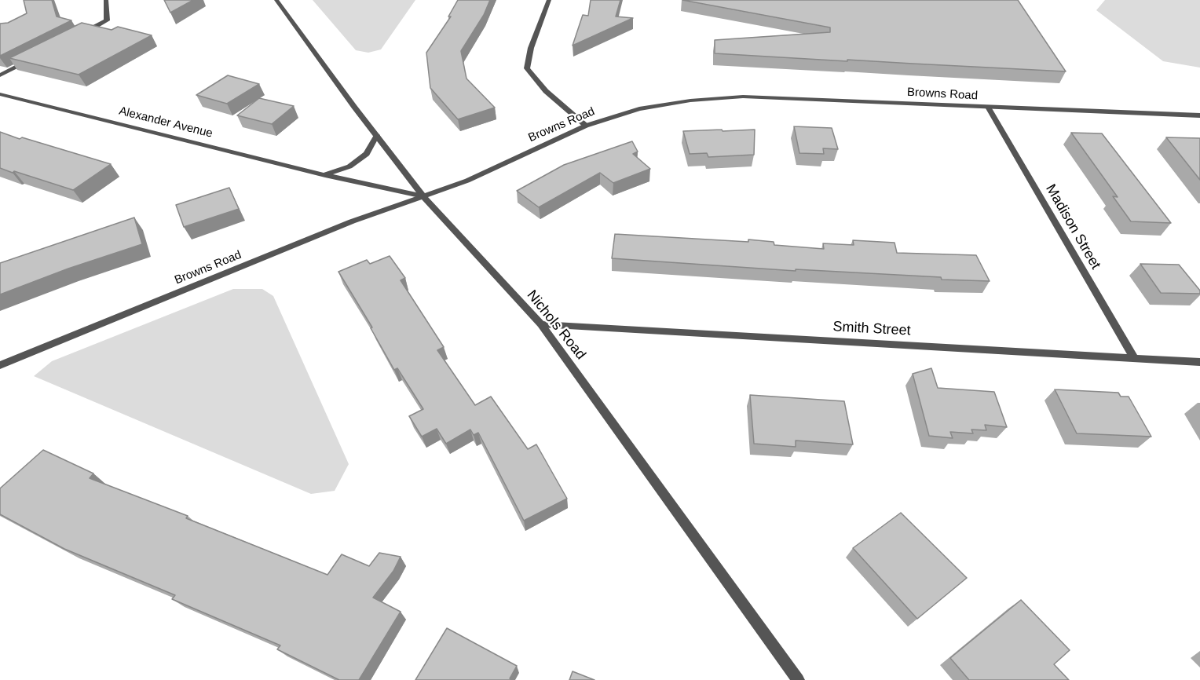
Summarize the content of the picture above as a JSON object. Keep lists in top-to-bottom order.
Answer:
{
  "streets": {
    "street": [
      "Browns Road",
      "Alexander Avenue",
      "Madison Street",
      "Nichols Road",
      "Smith Street"
    ]
  },
  "crossings": [
    ["Browns Road", "Alexander Avenue"],
    ["Browns Road", "Madison Street"],
    ["Browns Road", "Nichols Road"],
    ["Alexander Avenue", "Nichols Road"],
    ["Madison Street", "Smith Street"],
    ["Nichols Road", "Smith Street"]
  ]
}
